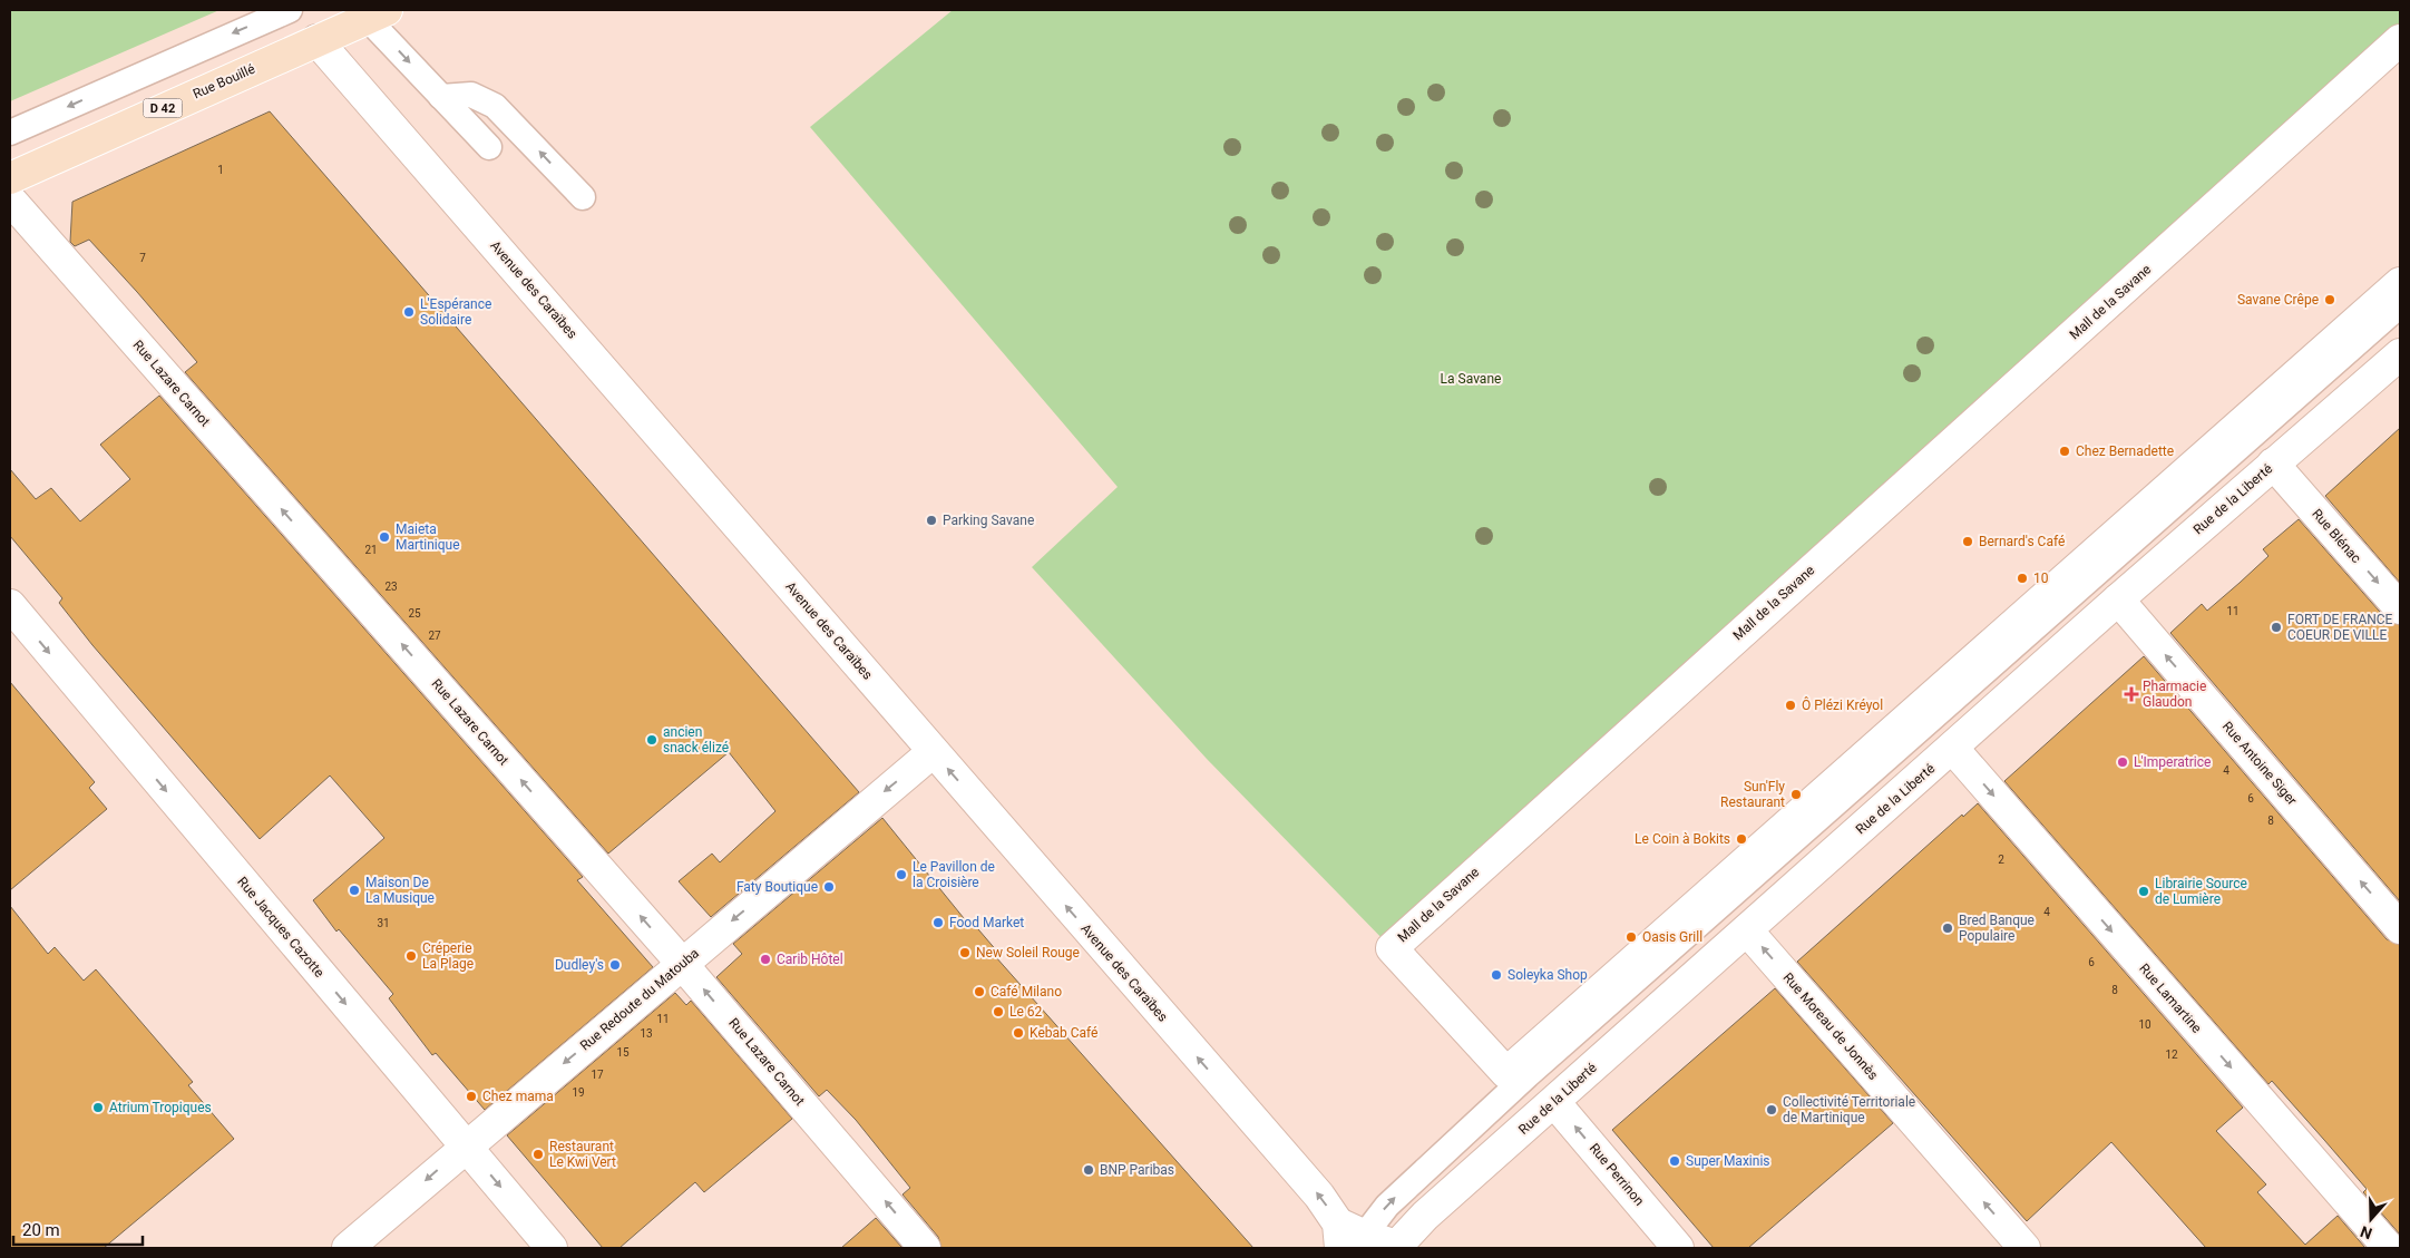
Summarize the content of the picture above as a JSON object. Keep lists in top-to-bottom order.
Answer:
{
  "streets": {
    "main road": ["Rue Bouillé", "D 42"],
    "street": [
      "Avenue des Caraïbes",
      "Mall de la Savane",
      "Rue Lazare Carnot",
      "Rue de la Liberté",
      "Rue Blénac",
      "Rue Antoine Siger",
      "Rue Jacques Cazotte",
      "Rue Lamartine",
      "Rue Redoute du Matouba",
      "Rue Moreau de Jonnès",
      "Rue Perrinon"
    ]
  },
  "crossings": [
    ["Rue Bouillé", "D 42"],
    ["Rue Bouillé", "Avenue des Caraïbes"],
    ["D 42", "Avenue des Caraïbes"],
    ["Avenue des Caraïbes", "Rue Redoute du Matouba"],
    ["Rue Lazare Carnot", "Rue Redoute du Matouba"],
    ["Rue de la Liberté", "Rue Blénac"],
    ["Rue de la Liberté", "Rue Antoine Siger"],
    ["Rue de la Liberté", "Rue Lamartine"],
    ["Rue de la Liberté", "Rue Moreau de Jonnès"],
    ["Rue de la Liberté", "Rue Perrinon"],
    ["Rue Jacques Cazotte", "Rue Redoute du Matouba"]
  ],
  "one_way": [
    "Avenue des Caraïbes",
    "Rue Lazare Carnot",
    "Rue Blénac",
    "Rue Antoine Siger",
    "Rue Jacques Cazotte",
    "Rue Lamartine",
    "Rue Redoute du Matouba",
    "Rue Moreau de Jonnès",
    "Rue Perrinon"
  ],
  "parks": ["La Savane"],
  "places": {
    "other": [
      "Savane Crêpe",
      "L'Espérance Solidaire",
      "Chez Bernadette",
      "Parking Savane",
      "Maieta Martinique",
      "Bernard's Café",
      "10",
      "FORT DE FRANCE COEUR DE VILLE",
      "Ô Plézi Kréyol",
      "ancien snack élizé",
      "L'Imperatrice",
      "Sun'Fly Restaurant",
      "Le Coin à Bokits",
      "Le Pavillon de la Croisière",
      "Faty Boutique",
      "Maison De La Musique",
      "Librairie Source de Lumière",
      "Food Market",
      "Bred Banque Populaire",
      "Oasis Grill",
      "New Soleil Rouge",
      "Créperie La Plage",
      "Carib Hôtel",
      "Dudley's",
      "Soleyka Shop",
      "Café Milano",
      "Le 62",
      "Kebab Café",
      "Chez mama",
      "Atrium Tropiques",
      "Collectivité Territoriale de Martinique",
      "Restaurant Le Kwi Vert",
      "Super Maxinis",
      "BNP Paribas"
    ],
    "health": ["Pharmacie Glaudon"]
  },
  "house_numbers": [
    "1",
    "7",
    "21",
    "23",
    "11",
    "25",
    "27",
    "4",
    "6",
    "8",
    "2",
    "4",
    "31",
    "6",
    "8",
    "11",
    "10",
    "13",
    "15",
    "12",
    "17",
    "19"
  ],
  "scale_bar": "20 m",
  "north": "bottom"
}
